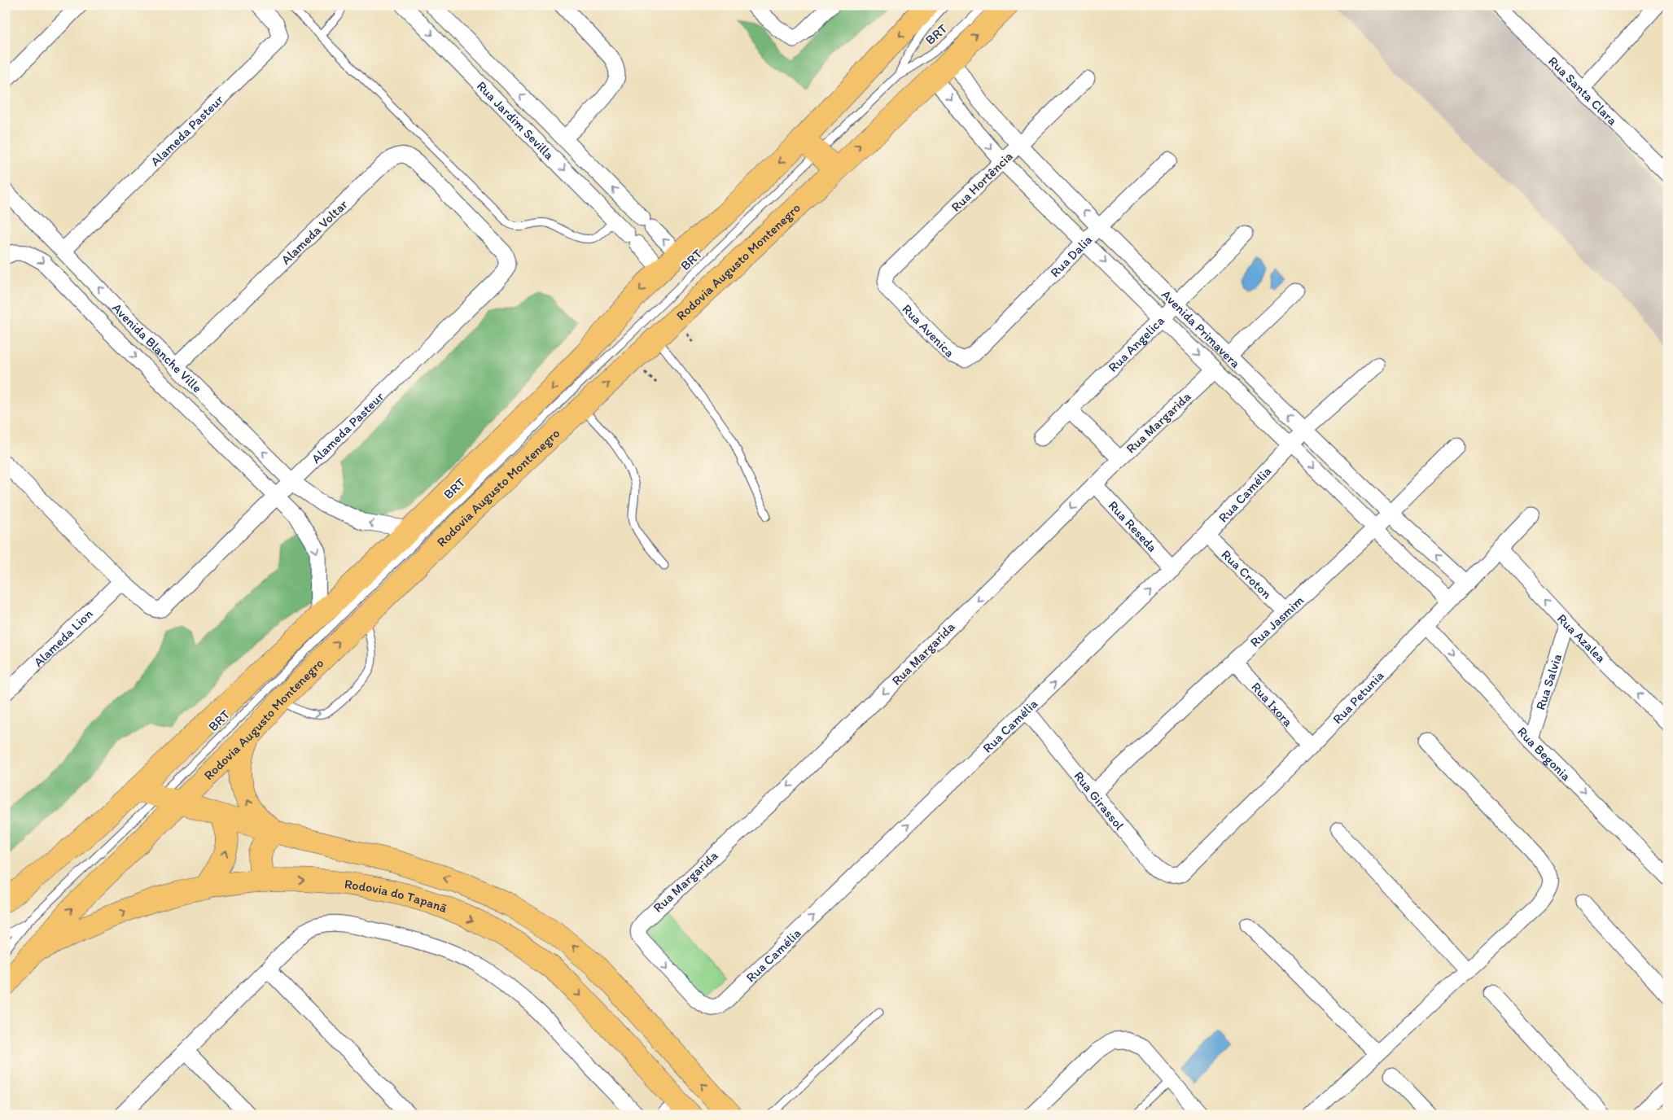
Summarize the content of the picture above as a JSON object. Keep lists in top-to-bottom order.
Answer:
{
  "streets": {
    "main road": ["Rodovia Augusto Montenegro", "Rodovia do Tapanã"],
    "street": [
      "Rua Santa Clara",
      "Rua Jardim Sevilla",
      "Alameda Pasteur",
      "Rua Hortência",
      "Alameda Voltar",
      "Rua Dalia",
      "Avenida Primavera",
      "Rua Avenica",
      "Rua Angelica",
      "Avenida Blanche Ville",
      "Rua Margarida",
      "Rua Camélia",
      "Rua Reseda",
      "Rua Croton",
      "Rua Jasmim",
      "Alameda Lion",
      "Rua Azalea",
      "Rua Salvia",
      "Rua Petunia",
      "Rua Ixora",
      "Rua Begonia",
      "Rua Girassol"
    ],
    "lane": ["BRT"]
  },
  "crossings": [
    ["BRT", "Rodovia Augusto Montenegro"],
    ["Alameda Pasteur", "Alameda Voltar"],
    ["Alameda Pasteur", "Avenida Blanche Ville"],
    ["Alameda Pasteur", "Alameda Lion"],
    ["Rua Hortência", "Avenida Primavera"],
    ["Rua Hortência", "Rua Avenica"],
    ["Alameda Voltar", "Avenida Blanche Ville"],
    ["Rua Dalia", "Avenida Primavera"],
    ["Rua Dalia", "Rua Avenica"],
    ["Rodovia Augusto Montenegro", "Avenida Primavera"],
    ["Rodovia Augusto Montenegro", "Rodovia do Tapanã"],
    ["Avenida Primavera", "Rua Angelica"],
    ["Avenida Primavera", "Rua Margarida"],
    ["Avenida Primavera", "Rua Camélia"],
    ["Avenida Primavera", "Rua Jasmim"],
    ["Avenida Primavera", "Rua Petunia"],
    ["Rua Margarida", "Rua Camélia"],
    ["Rua Margarida", "Rua Reseda"],
    ["Rua Camélia", "Rua Reseda"],
    ["Rua Camélia", "Rua Croton"],
    ["Rua Camélia", "Rua Girassol"],
    ["Rua Croton", "Rua Jasmim"],
    ["Rua Jasmim", "Rua Ixora"],
    ["Rua Jasmim", "Rua Girassol"],
    ["Rua Azalea", "Rua Salvia"],
    ["Rua Azalea", "Rua Petunia"],
    ["Rua Salvia", "Rua Begonia"],
    ["Rua Petunia", "Rua Ixora"],
    ["Rua Petunia", "Rua Begonia"],
    ["Rua Petunia", "Rua Girassol"]
  ],
  "one_way": [
    "Rua Margarida",
    "Rua Camélia",
    "Rua Azalea",
    "Rua Begonia"
  ]
}
